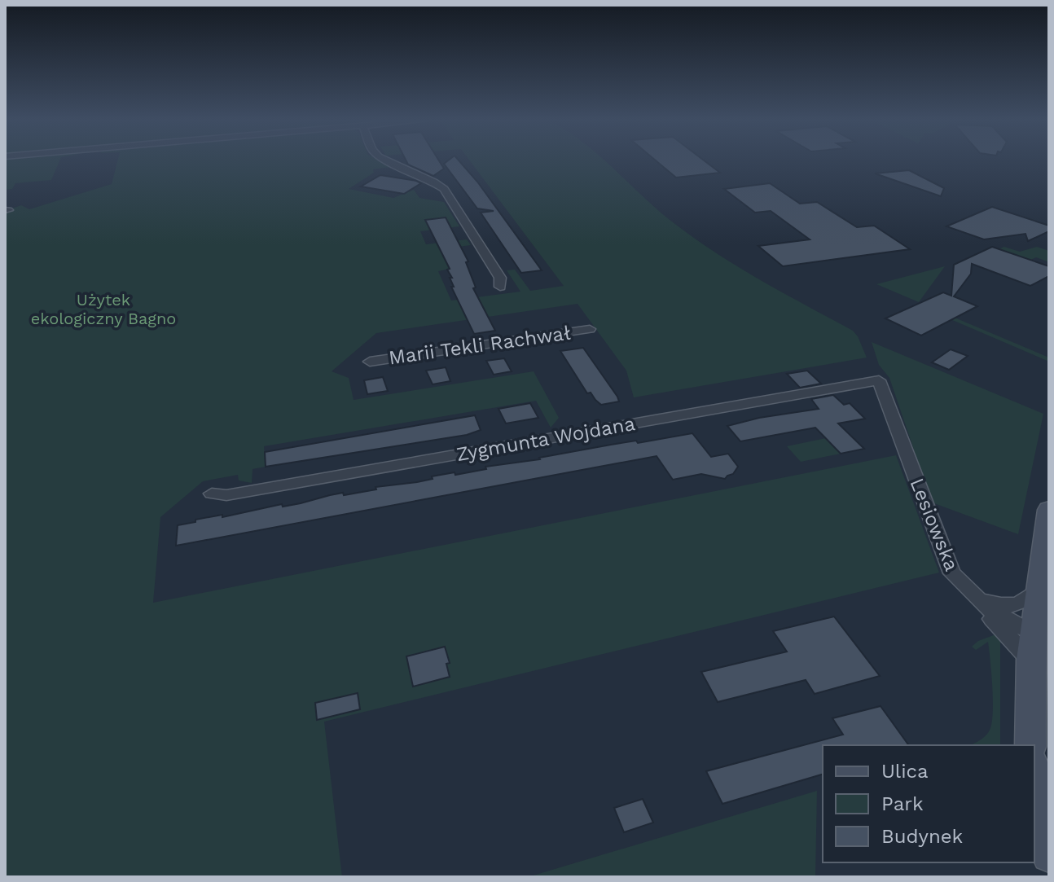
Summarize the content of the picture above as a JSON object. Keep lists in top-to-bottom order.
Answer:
{
  "streets": {
    "street": ["Marii Tekli Rachwał", "Zygmunta Wojdana", "Lesiowska"]
  },
  "crossings": [
    ["Zygmunta Wojdana", "Lesiowska"]
  ],
  "parks": ["Użytek ekologiczny Bagno"],
  "legend": ["Ulica", "Park", "Budynek"]
}
